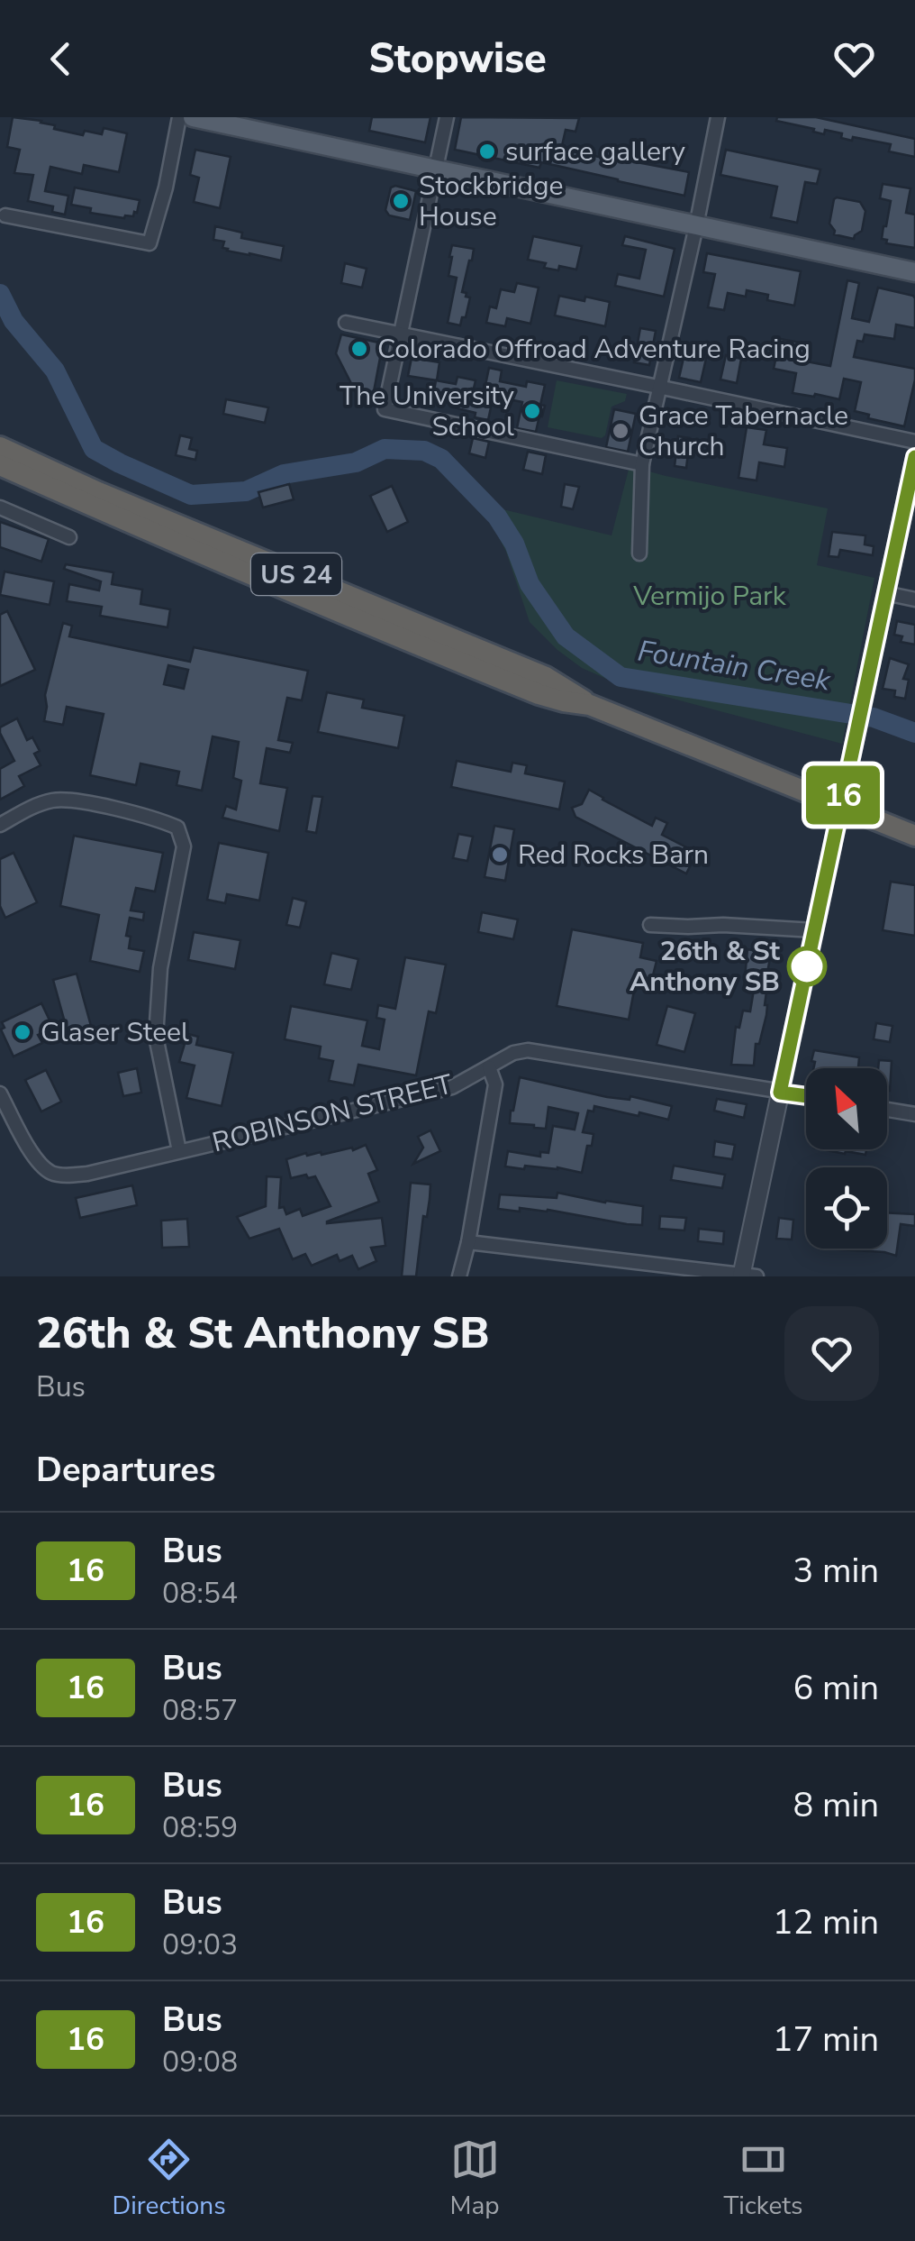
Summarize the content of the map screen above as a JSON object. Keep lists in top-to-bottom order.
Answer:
{
  "streets": {
    "highway": ["US 24"],
    "street": ["ROBINSON STREET"]
  },
  "water": ["Fountain Creek"],
  "parks": ["Vermijo Park"],
  "places": [
    "surface gallery",
    "Stockbridge House",
    "Colorado Offroad Adventure Racing",
    "The University School",
    "Grace Tabernacle Church",
    "Red Rocks Barn",
    "26th & St Anthony SB",
    "Glaser Steel"
  ],
  "lines": ["bus line 16"],
  "north": "top left",
  "page": {
    "header": "Stopwise",
    "on_map": "16",
    "heading": [
      ["26th & St Anthony SB", "Bus"],
      "Departures"
    ],
    "list": [
      {
        "mark": "16",
        "name": "Bus",
        "note": "08:54",
        "value": "3 min"
      },
      {
        "mark": "16",
        "name": "Bus",
        "note": "08:57",
        "value": "6 min"
      },
      {
        "mark": "16",
        "name": "Bus",
        "note": "08:59",
        "value": "8 min"
      },
      {
        "mark": "16",
        "name": "Bus",
        "note": "09:03",
        "value": "12 min"
      },
      {
        "mark": "16",
        "name": "Bus",
        "note": "09:08",
        "value": "17 min"
      }
    ],
    "tabs": ["Directions", "Map", "Tickets"]
  }
}
